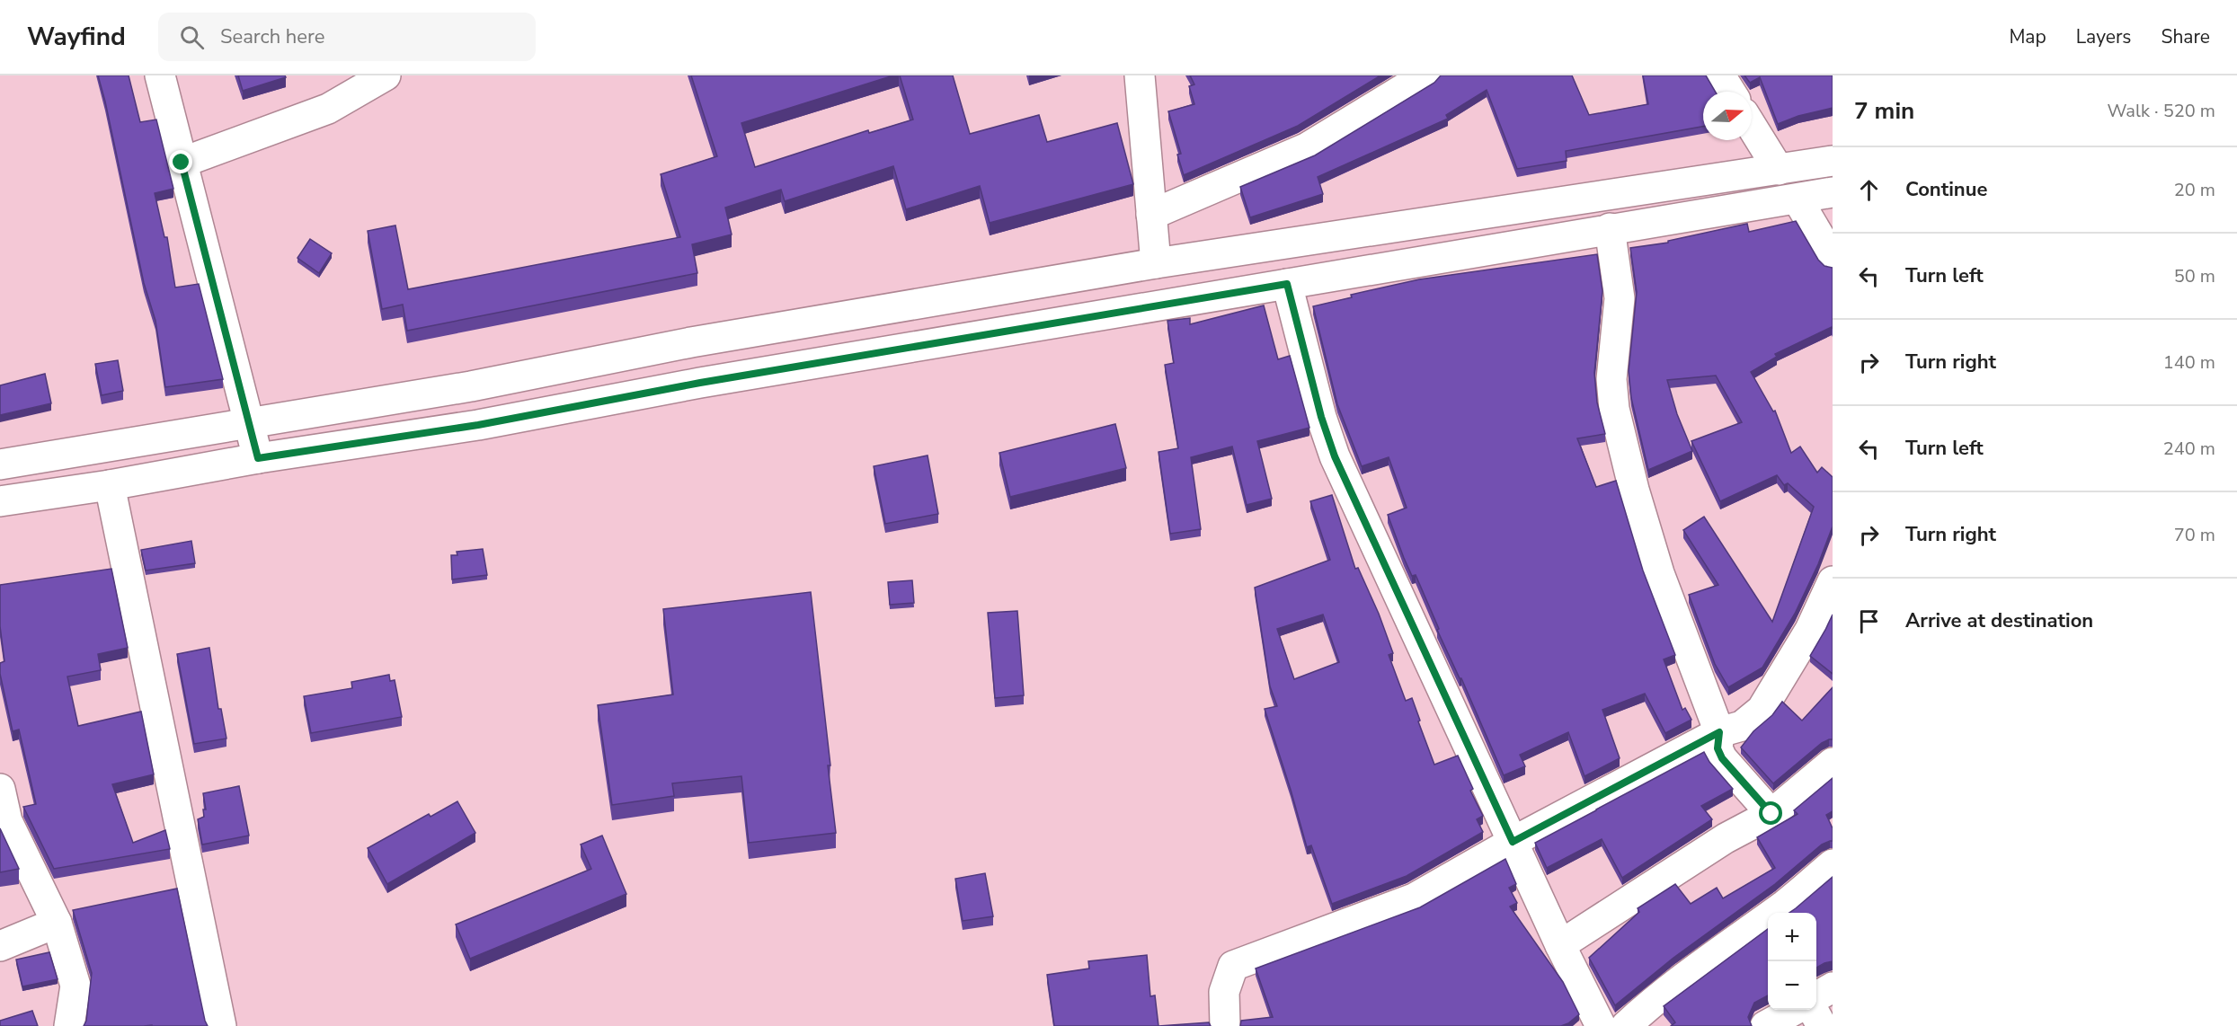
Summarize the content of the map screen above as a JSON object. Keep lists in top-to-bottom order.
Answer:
{
  "north": "right",
  "page": {
    "header": "Wayfind",
    "search": "Search here",
    "nav": ["Map", "Layers", "Share"],
    "heading": ["7 min", "Walk · 520 m"],
    "list": [
      ["Continue", "20 m"],
      ["Turn left", "50 m"],
      ["Turn right", "140 m"],
      ["Turn left", "240 m"],
      ["Turn right", "70 m"],
      "Arrive at destination"
    ],
    "map_buttons": ["+", "−"]
  }
}
